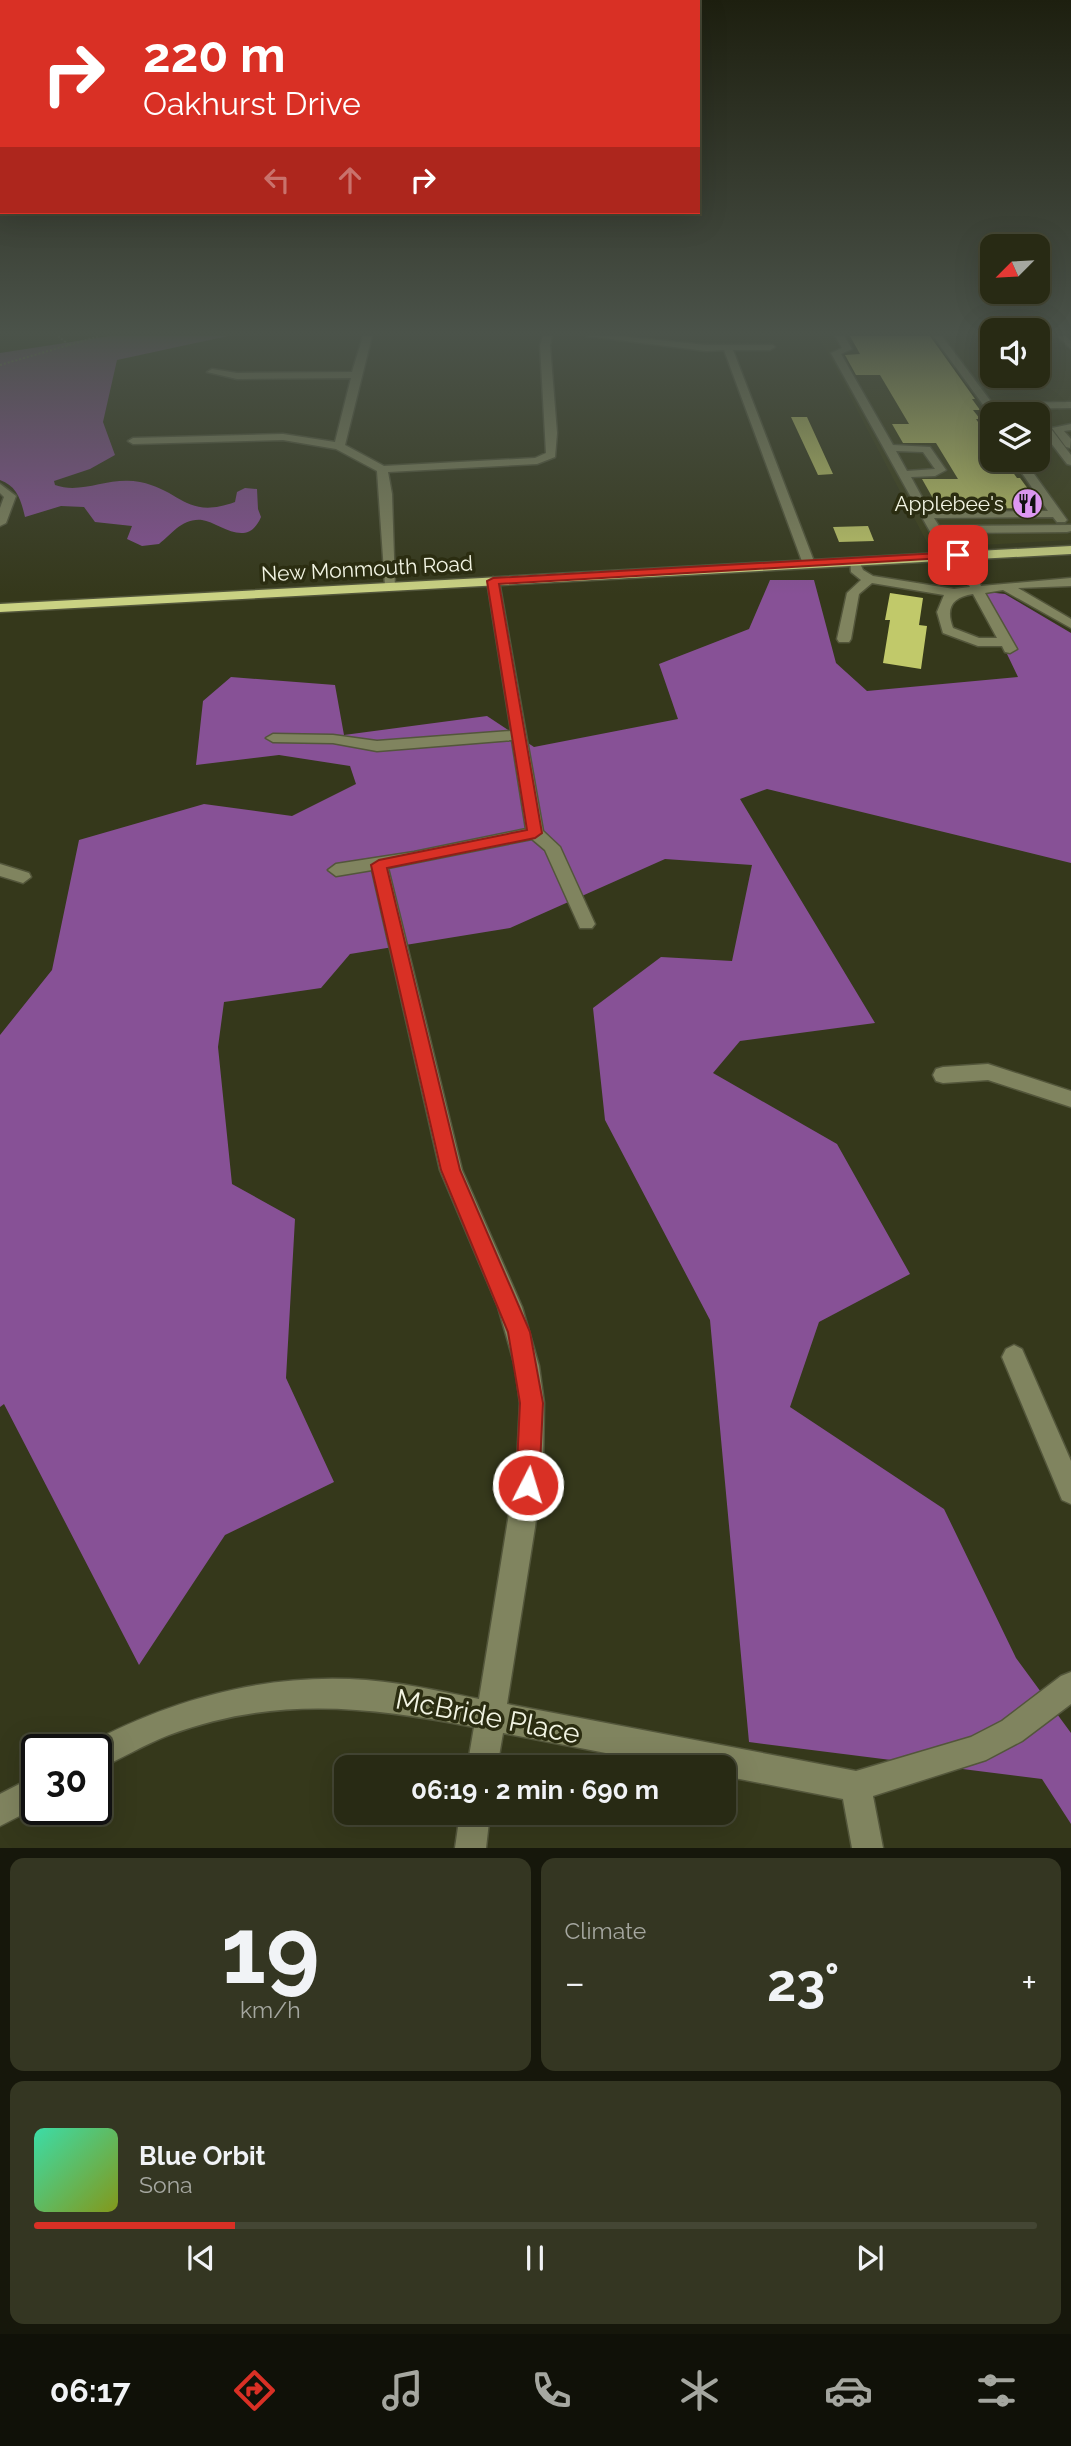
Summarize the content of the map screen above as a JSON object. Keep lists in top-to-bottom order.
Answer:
{
  "streets": {
    "main road": ["New Monmouth Road"],
    "street": ["McBride Place"]
  },
  "places": {
    "restaurant": ["Applebee's"]
  },
  "north": "bottom left",
  "page": {
    "turn": ["220 m", "Oakhurst Drive"],
    "limit": "30",
    "trip": "06:19 · 2 min · 690 m",
    "tile": [
      ["19", "km/h"],
      "Climate"
    ],
    "heat": ["−", "23°", "+"],
    "song": ["Blue Orbit", "Sona"],
    "tabs": "06:17"
  }
}
